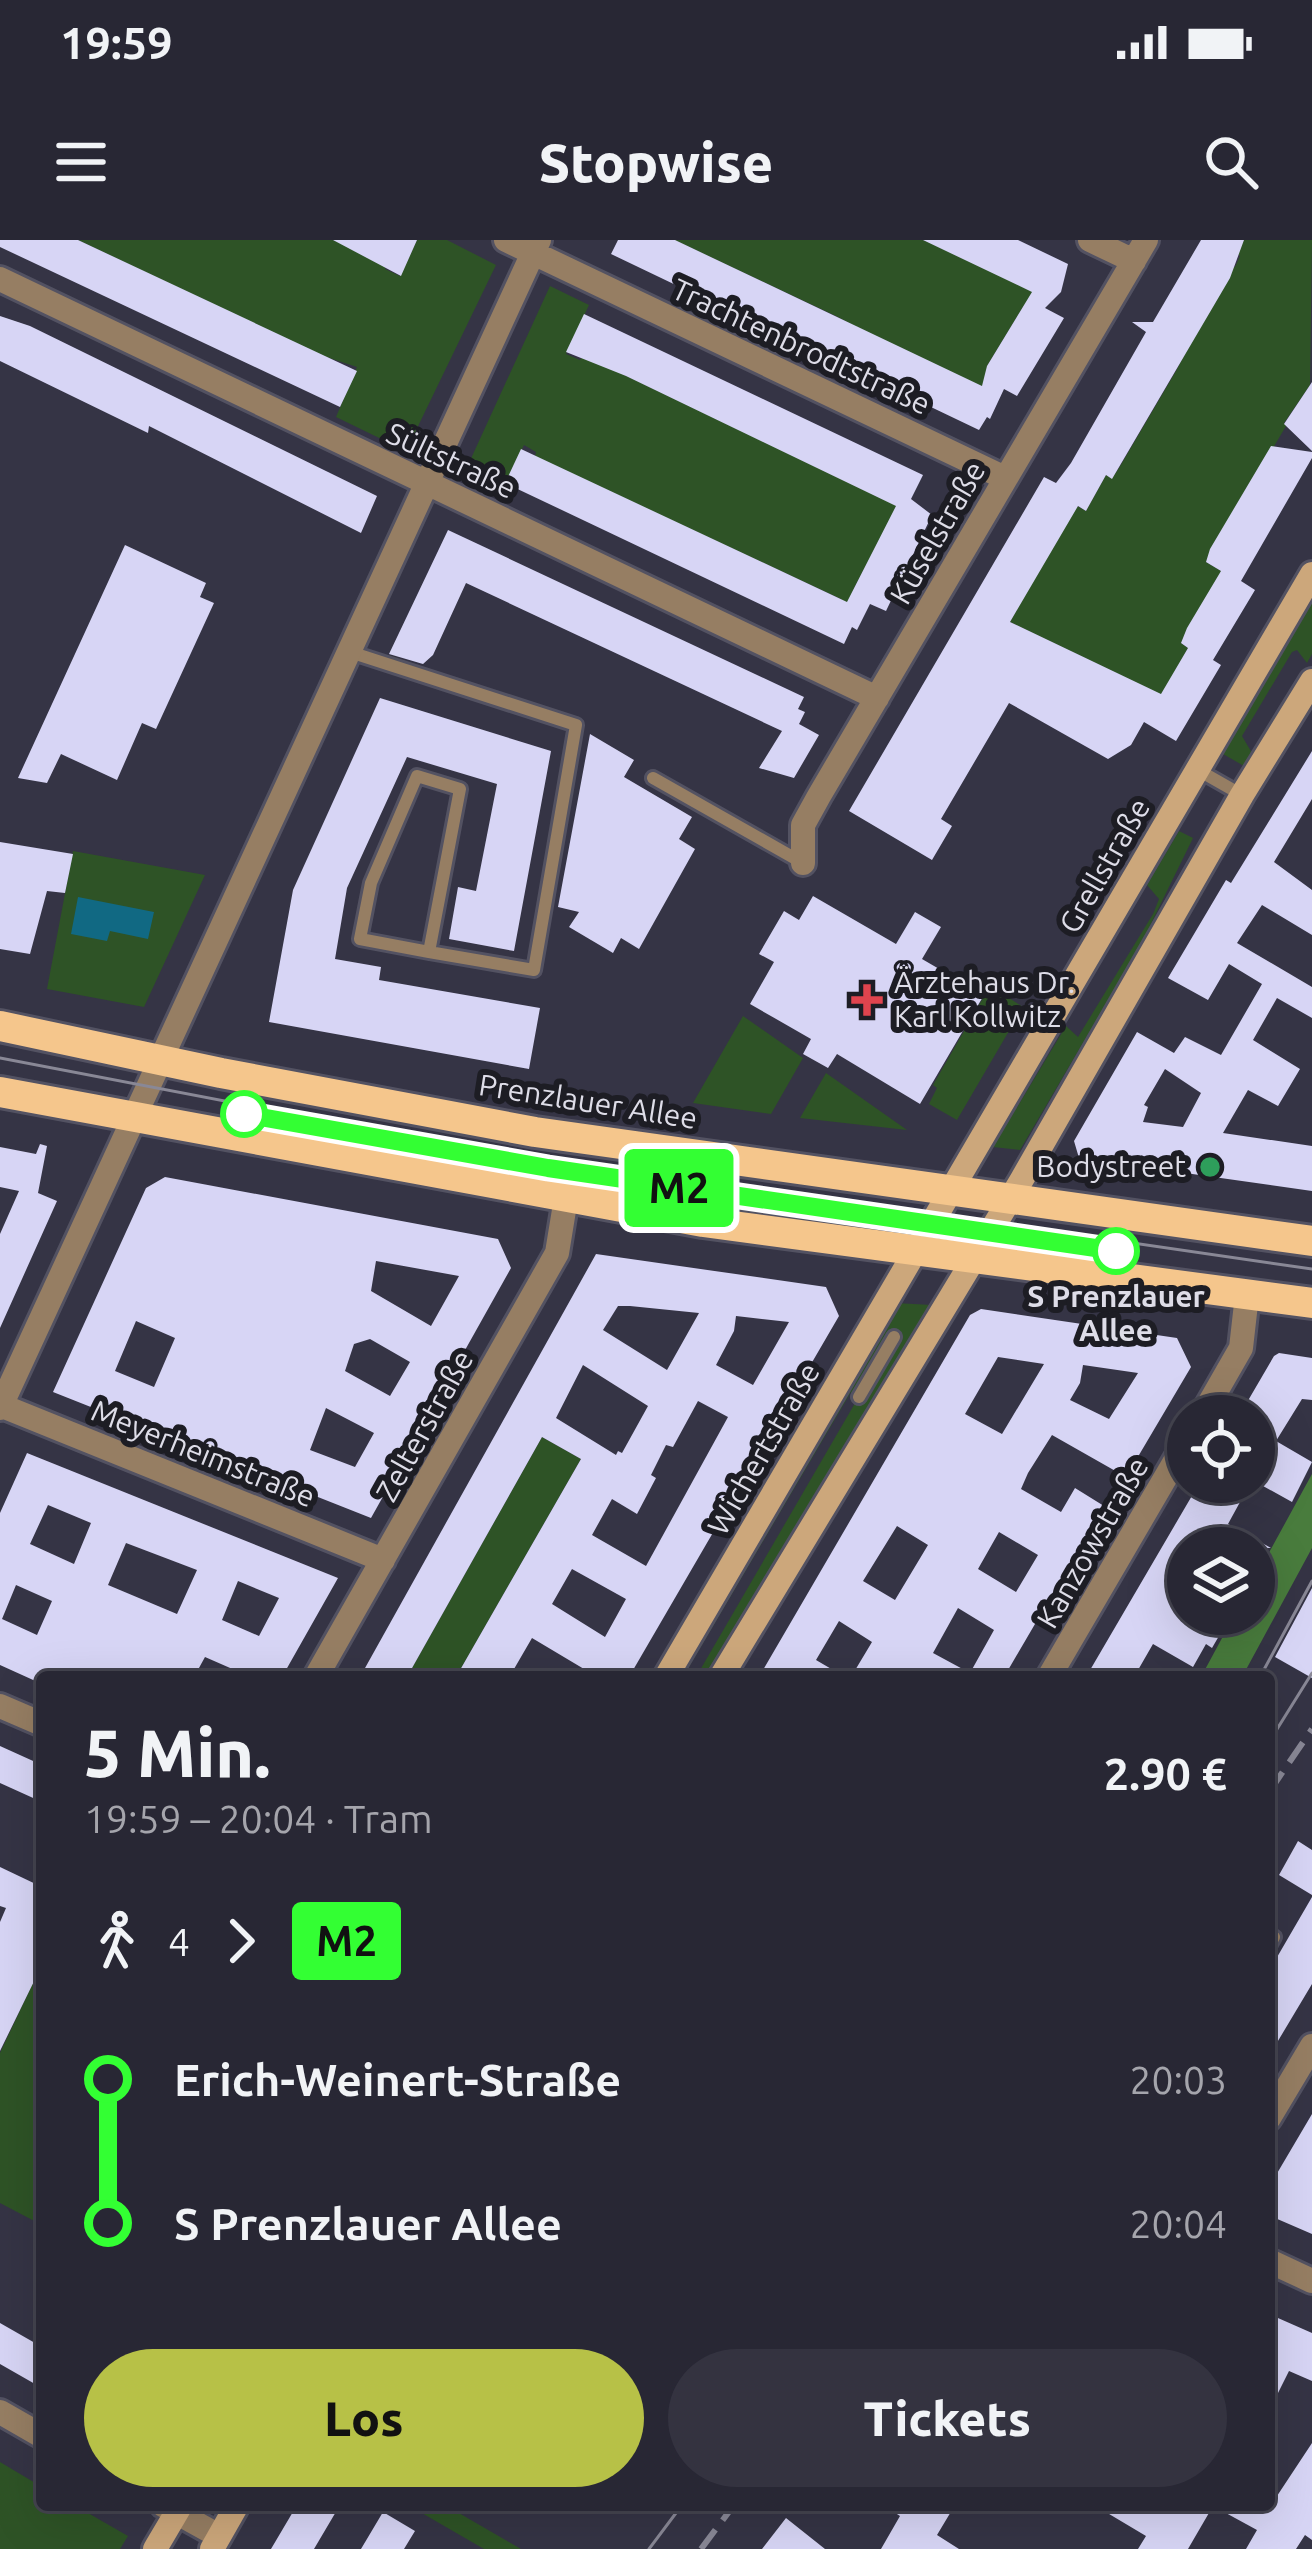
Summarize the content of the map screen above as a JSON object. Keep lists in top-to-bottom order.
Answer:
{
  "streets": {
    "main road": ["Prenzlauer Allee"],
    "street": [
      "Trachtenbrodtstraße",
      "Sültstraße",
      "Küselstraße",
      "Grellstraße",
      "Zelterstraße",
      "Wichertstraße",
      "Meyerheimstraße",
      "Kanzowstraße"
    ]
  },
  "crossings": [
    ["Trachtenbrodtstraße", "Küselstraße"],
    ["Sültstraße", "Küselstraße"],
    ["Grellstraße", "Prenzlauer Allee"],
    ["Grellstraße", "Wichertstraße"],
    ["Zelterstraße", "Meyerheimstraße"]
  ],
  "places": {
    "health": ["Ärztehaus Dr. Karl Kollwitz"],
    "other": ["Bodystreet", "S Prenzlauer Allee"]
  },
  "lines": ["tram line M2"],
  "page": {
    "status": "19:59",
    "header": "Stopwise",
    "on_map": "M2",
    "heading": ["5 Min.", "19:59 – 20:04 · Tram", "2.90 €"],
    "legs": ["4", "M2"],
    "list": [
      {
        "name": "Erich-Weinert-Straße",
        "value": "20:03"
      },
      {
        "name": "S Prenzlauer Allee",
        "value": "20:04"
      }
    ],
    "buttons": ["Los", "Tickets"]
  }
}
